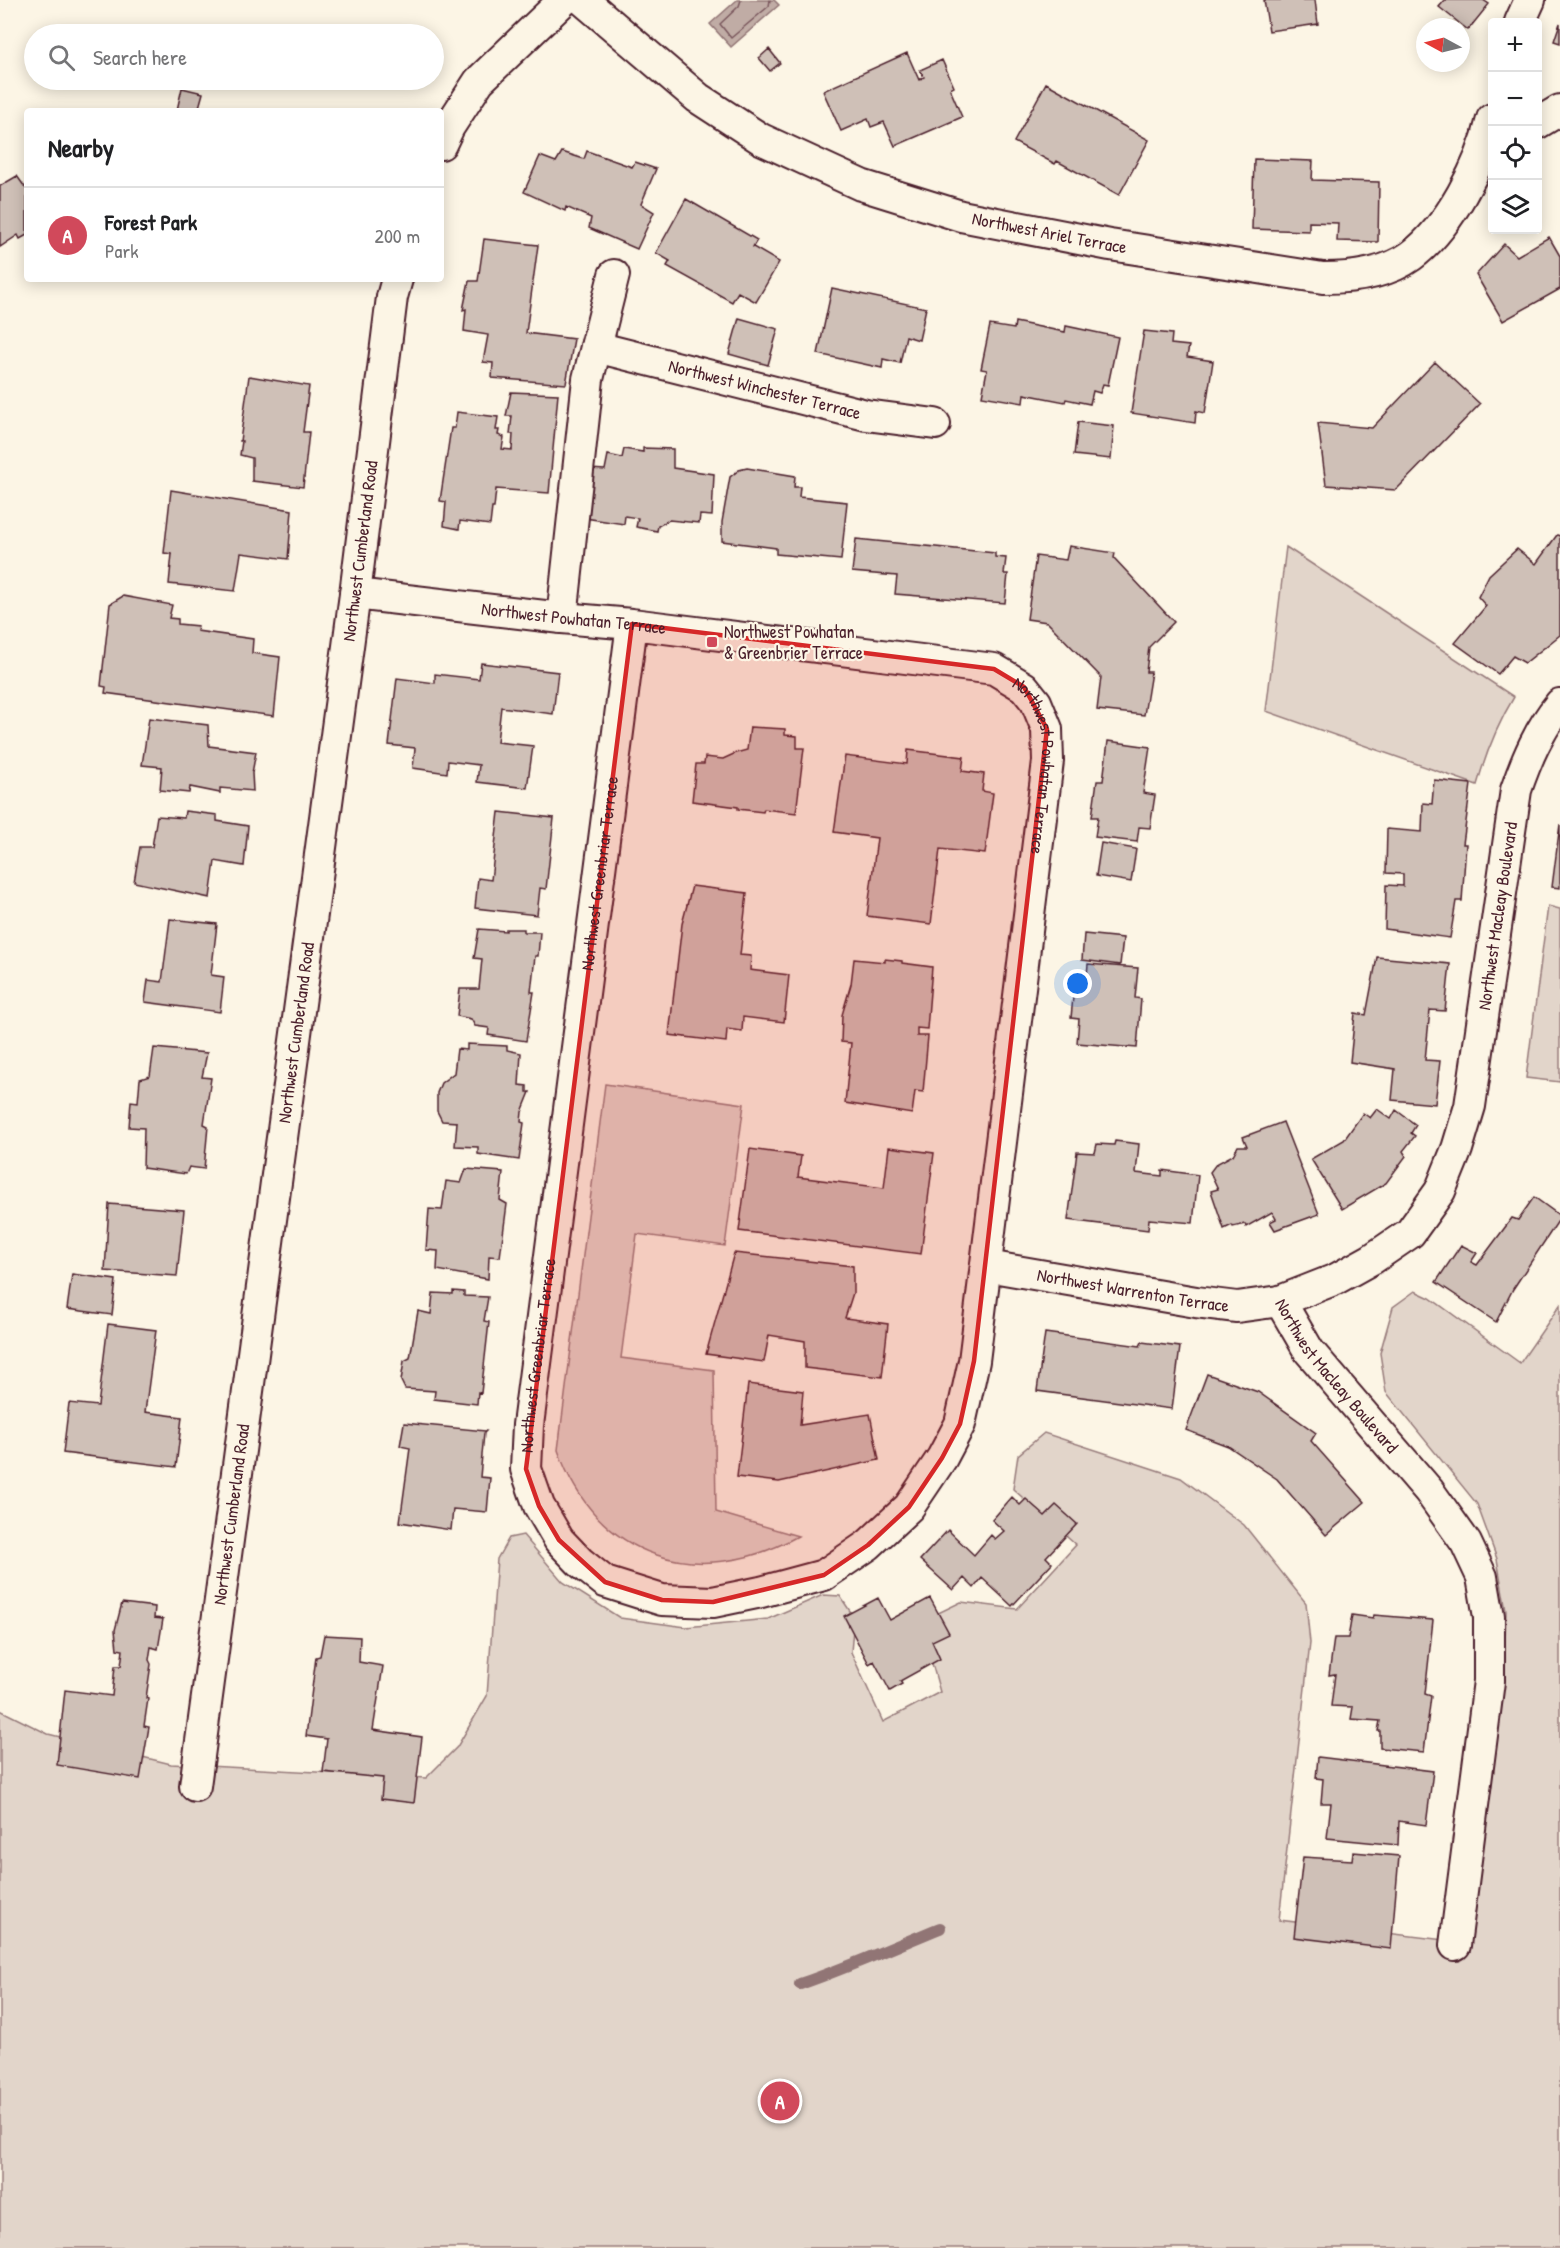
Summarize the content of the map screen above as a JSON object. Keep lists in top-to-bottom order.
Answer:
{
  "streets": {
    "street": [
      "Northwest Ariel Terrace",
      "Northwest Winchester Terrace",
      "Northwest Cumberland Road",
      "Northwest Powhatan Terrace",
      "Northwest Greenbriar Terrace",
      "Northwest Macleay Boulevard",
      "Northwest Warrenton Terrace"
    ]
  },
  "crossings": [
    ["Northwest Cumberland Road", "Northwest Powhatan Terrace"],
    ["Northwest Powhatan Terrace", "Northwest Greenbriar Terrace"],
    ["Northwest Powhatan Terrace", "Northwest Warrenton Terrace"],
    ["Northwest Greenbriar Terrace", "Northwest Warrenton Terrace"],
    ["Northwest Macleay Boulevard", "Northwest Warrenton Terrace"]
  ],
  "places": {
    "transit": ["Northwest Powhatan & Greenbrier Terrace"]
  },
  "north": "left",
  "page": {
    "map_buttons": ["+", "−"],
    "search": "Search here",
    "heading": "Nearby",
    "list": [
      {
        "mark": "A",
        "name": "Forest Park",
        "note": "Park",
        "value": "200 m"
      }
    ],
    "pins": "A"
  }
}
